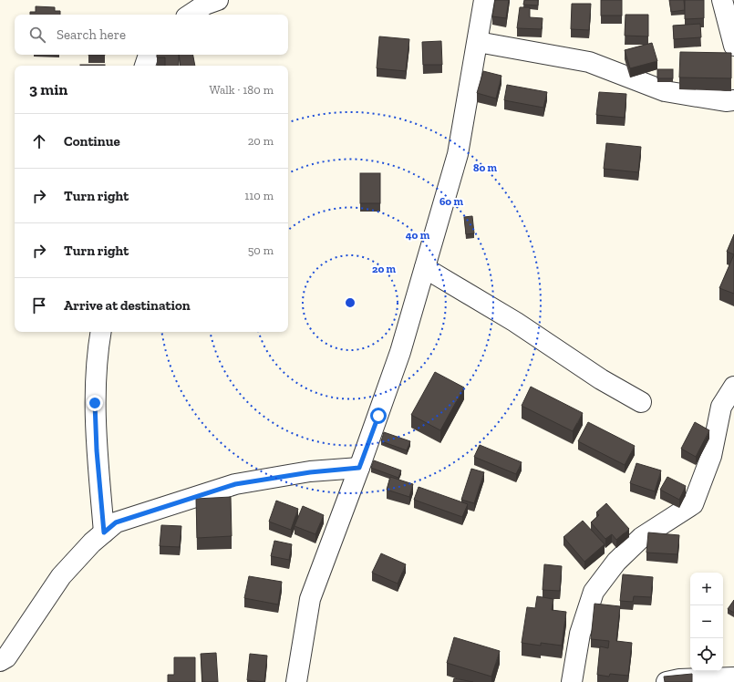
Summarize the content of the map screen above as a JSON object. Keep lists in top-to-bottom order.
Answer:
{
  "page": {
    "search": "Search here",
    "heading": ["3 min", "Walk · 180 m"],
    "list": [
      ["Continue", "20 m"],
      ["Turn right", "110 m"],
      ["Turn right", "50 m"],
      "Arrive at destination"
    ],
    "map_buttons": ["+", "−"]
  },
  "rings": [
    "80 m",
    "60 m",
    "40 m",
    "20 m"
  ]
}
